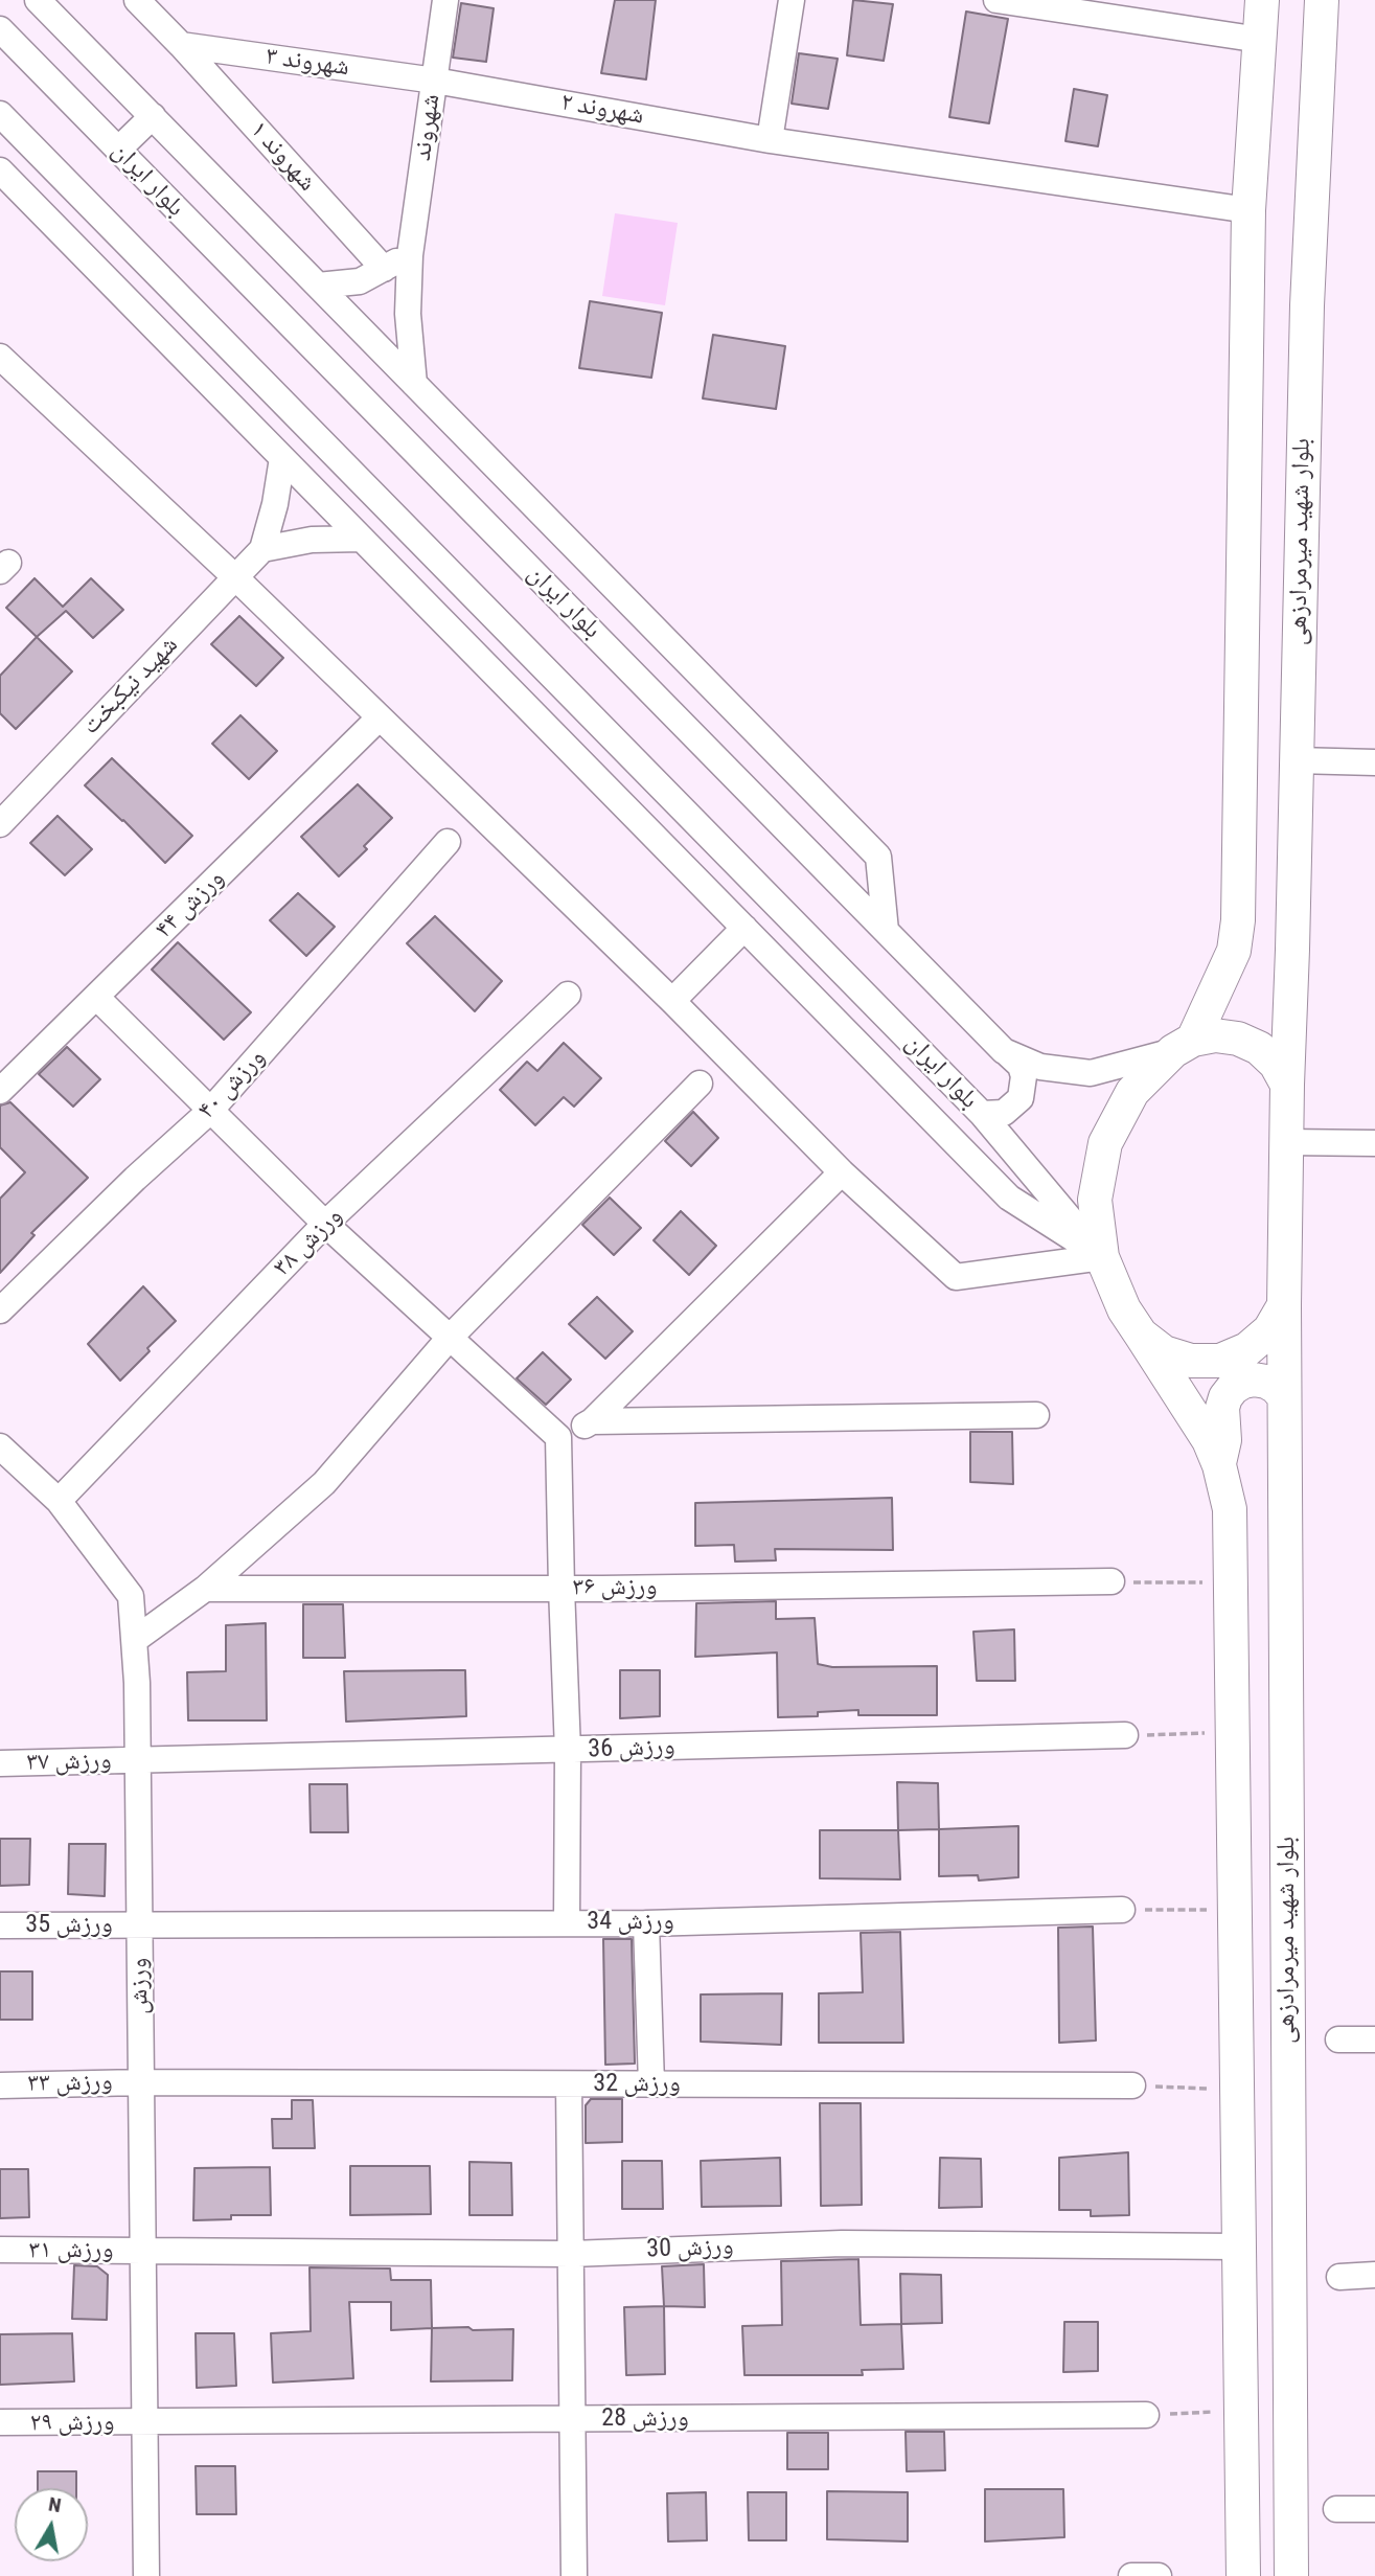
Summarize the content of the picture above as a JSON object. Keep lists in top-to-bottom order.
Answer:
{
  "streets": {
    "main road": ["بلوار شهید میرمرادزهی"],
    "street": [
      "شهروند ۳",
      "شهروند ۲",
      "شهروند",
      "شهروند ۱",
      "بلوار ایران",
      "شهید نیکبخت",
      "ورزش ۴۴",
      "ورزش ۴۰",
      "ورزش ۳۸",
      "ورزش ۳۶",
      "ورزش 36",
      "ورزش ۳۷",
      "ورزش 34",
      "ورزش 35",
      "ورزش",
      "ورزش ۳۳",
      "ورزش 32",
      "ورزش 30",
      "ورزش ۳۱",
      "ورزش 28",
      "ورزش ۲۹"
    ]
  },
  "crossings": [
    ["شهروند ۳", "شهروند ۲"],
    ["شهروند ۳", "شهروند"],
    ["شهروند ۳", "شهروند ۱"],
    ["شهروند ۲", "شهروند"],
    ["بلوار ایران", "بلوار شهید میرمرادزهی"],
    ["بلوار شهید میرمرادزهی", "ورزش 30"],
    ["ورزش ۳۸", "ورزش"],
    ["ورزش 36", "ورزش ۳۷"],
    ["ورزش 36", "ورزش"],
    ["ورزش ۳۷", "ورزش"],
    ["ورزش 34", "ورزش 35"],
    ["ورزش 34", "ورزش"],
    ["ورزش 35", "ورزش"],
    ["ورزش", "ورزش ۳۳"],
    ["ورزش", "ورزش 32"],
    ["ورزش", "ورزش 30"],
    ["ورزش", "ورزش ۳۱"],
    ["ورزش", "ورزش 28"],
    ["ورزش", "ورزش ۲۹"],
    ["ورزش ۳۳", "ورزش 32"],
    ["ورزش 30", "ورزش ۳۱"],
    ["ورزش 28", "ورزش ۲۹"]
  ],
  "north": "top"
}
